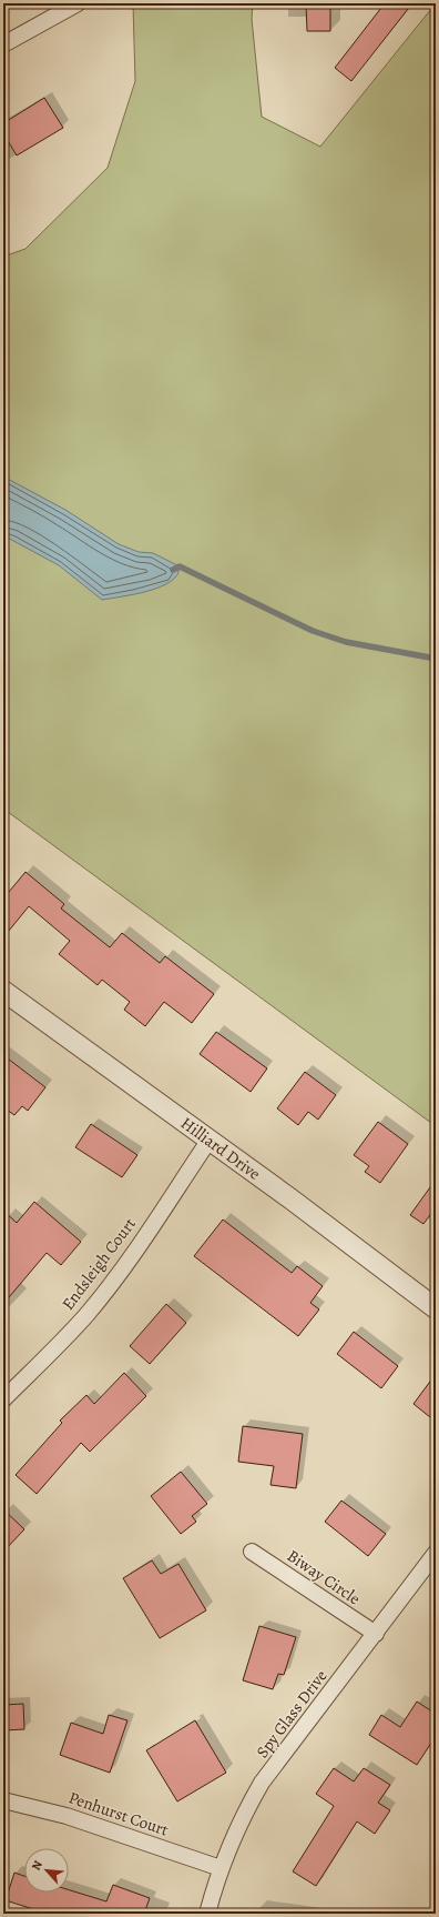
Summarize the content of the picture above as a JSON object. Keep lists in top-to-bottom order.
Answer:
{
  "streets": {
    "street": [
      "Hilliard Drive",
      "Endsleigh Court",
      "Biway Circle",
      "Spy Glass Drive",
      "Penhurst Court"
    ]
  },
  "crossings": [
    ["Hilliard Drive", "Endsleigh Court"],
    ["Biway Circle", "Spy Glass Drive"],
    ["Spy Glass Drive", "Penhurst Court"]
  ],
  "north": "top left"
}
